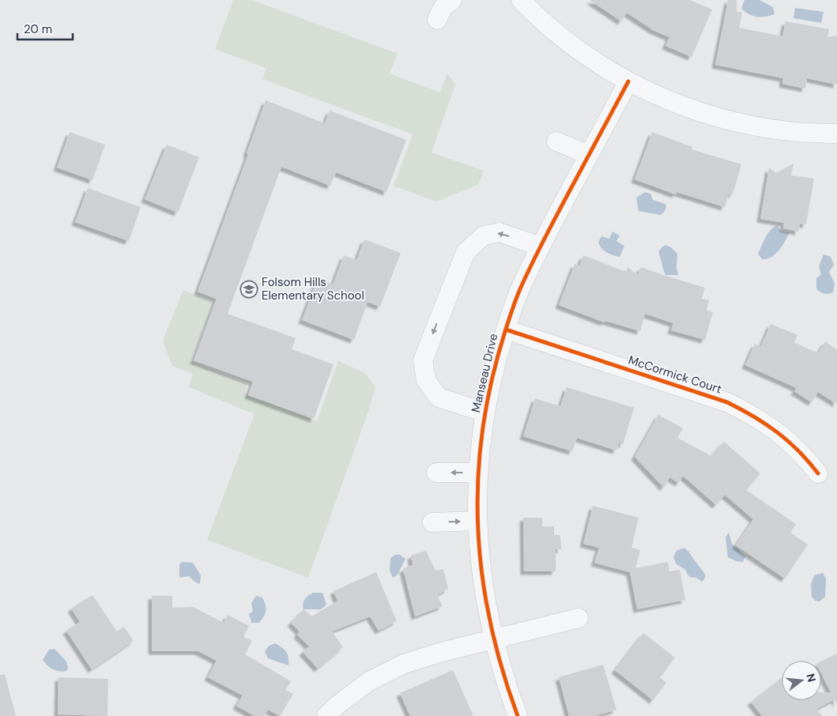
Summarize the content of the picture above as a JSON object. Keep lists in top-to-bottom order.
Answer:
{
  "streets": {
    "street": ["Manseau Drive", "McCormick Court"]
  },
  "crossings": [
    ["Manseau Drive", "McCormick Court"]
  ],
  "places": {
    "school or university": ["Folsom Hills Elementary School"]
  },
  "scale_bar": "20 m",
  "north": "right"
}
